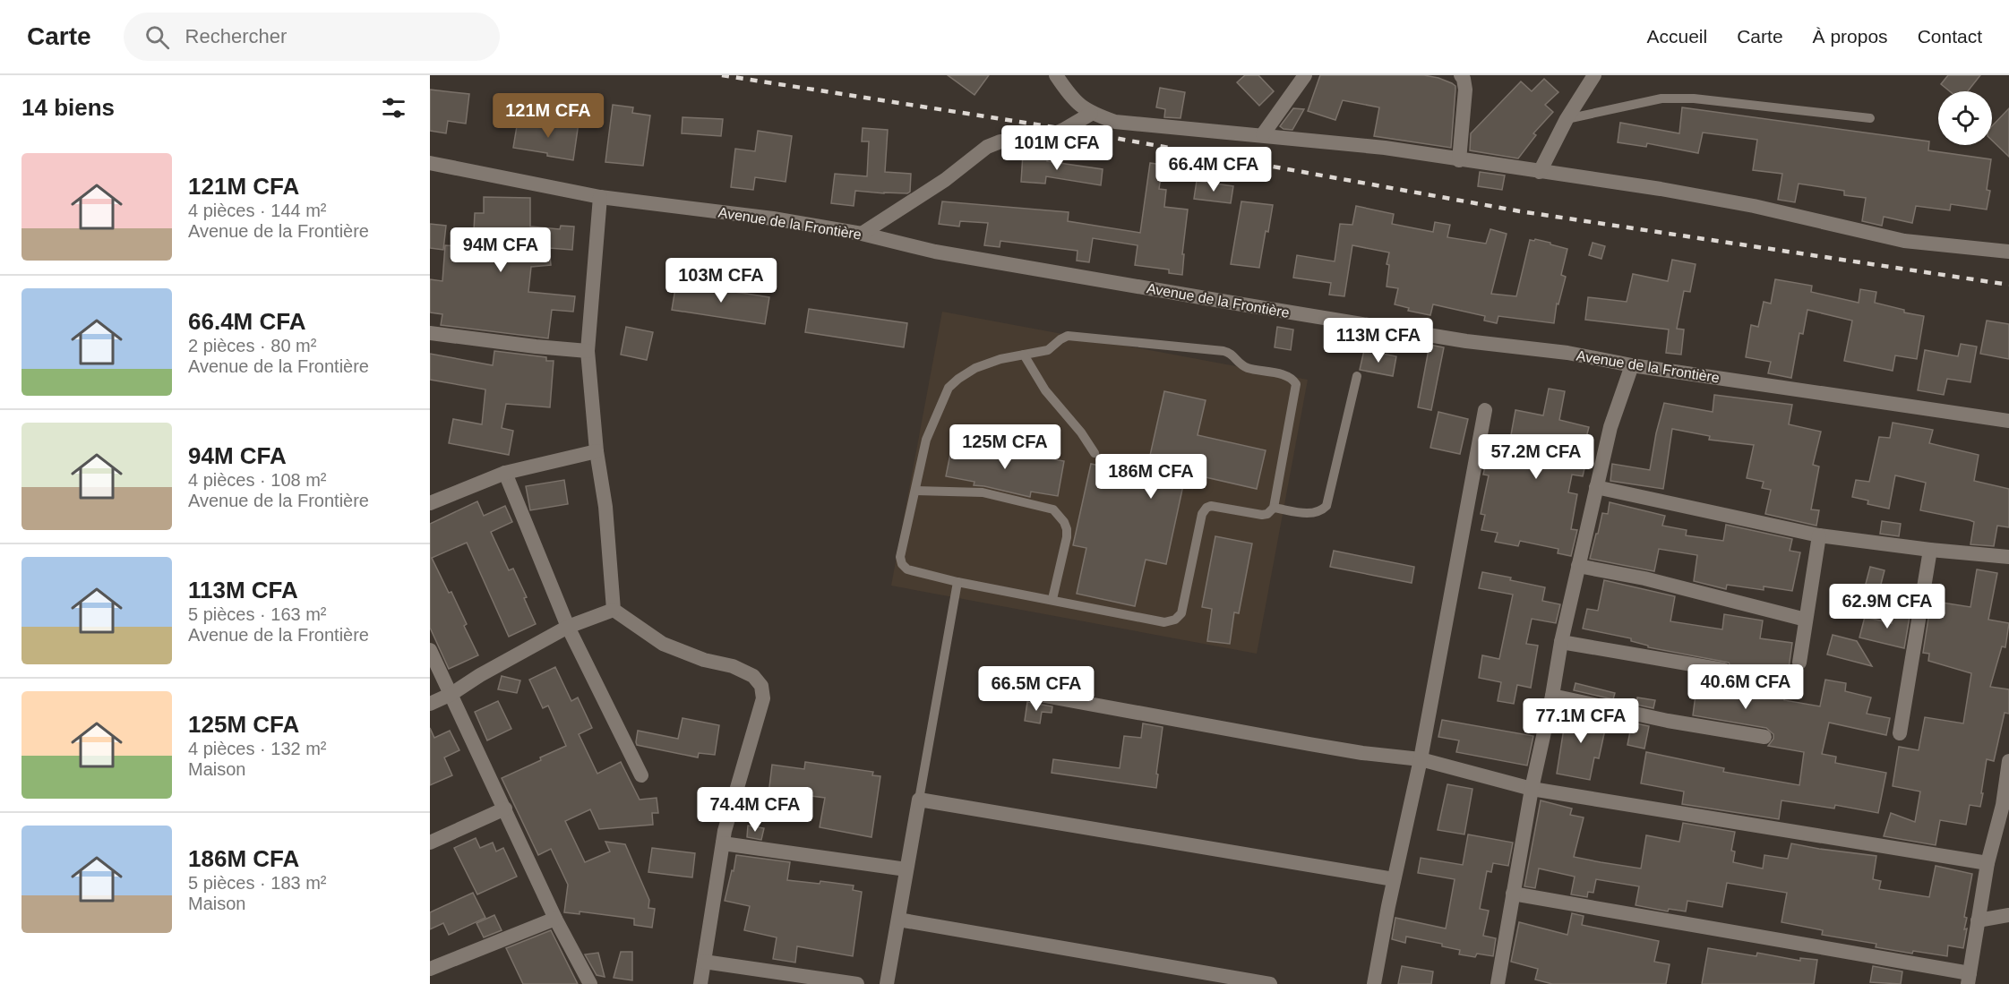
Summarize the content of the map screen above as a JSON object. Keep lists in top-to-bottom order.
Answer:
{
  "streets": {
    "street": ["Avenue de la Frontière"]
  },
  "page": {
    "header": "Carte",
    "search": "Rechercher",
    "nav": [
      "Accueil",
      "Carte",
      "À propos",
      "Contact"
    ],
    "heading": "14 biens",
    "price": [
      "121M CFA",
      "101M CFA",
      "66.4M CFA",
      "94M CFA",
      "103M CFA",
      "113M CFA",
      "125M CFA",
      "57.2M CFA",
      "186M CFA",
      "62.9M CFA",
      "40.6M CFA",
      "66.5M CFA",
      "77.1M CFA",
      "74.4M CFA"
    ],
    "list": [
      {
        "name": "121M CFA",
        "note": "4 pièces · 144 m² · Avenue de la Frontière"
      },
      {
        "name": "66.4M CFA",
        "note": "2 pièces · 80 m² · Avenue de la Frontière"
      },
      {
        "name": "94M CFA",
        "note": "4 pièces · 108 m² · Avenue de la Frontière"
      },
      {
        "name": "113M CFA",
        "note": "5 pièces · 163 m² · Avenue de la Frontière"
      },
      {
        "name": "125M CFA",
        "note": "4 pièces · 132 m² · Maison"
      },
      {
        "name": "186M CFA",
        "note": "5 pièces · 183 m² · Maison"
      }
    ]
  }
}
